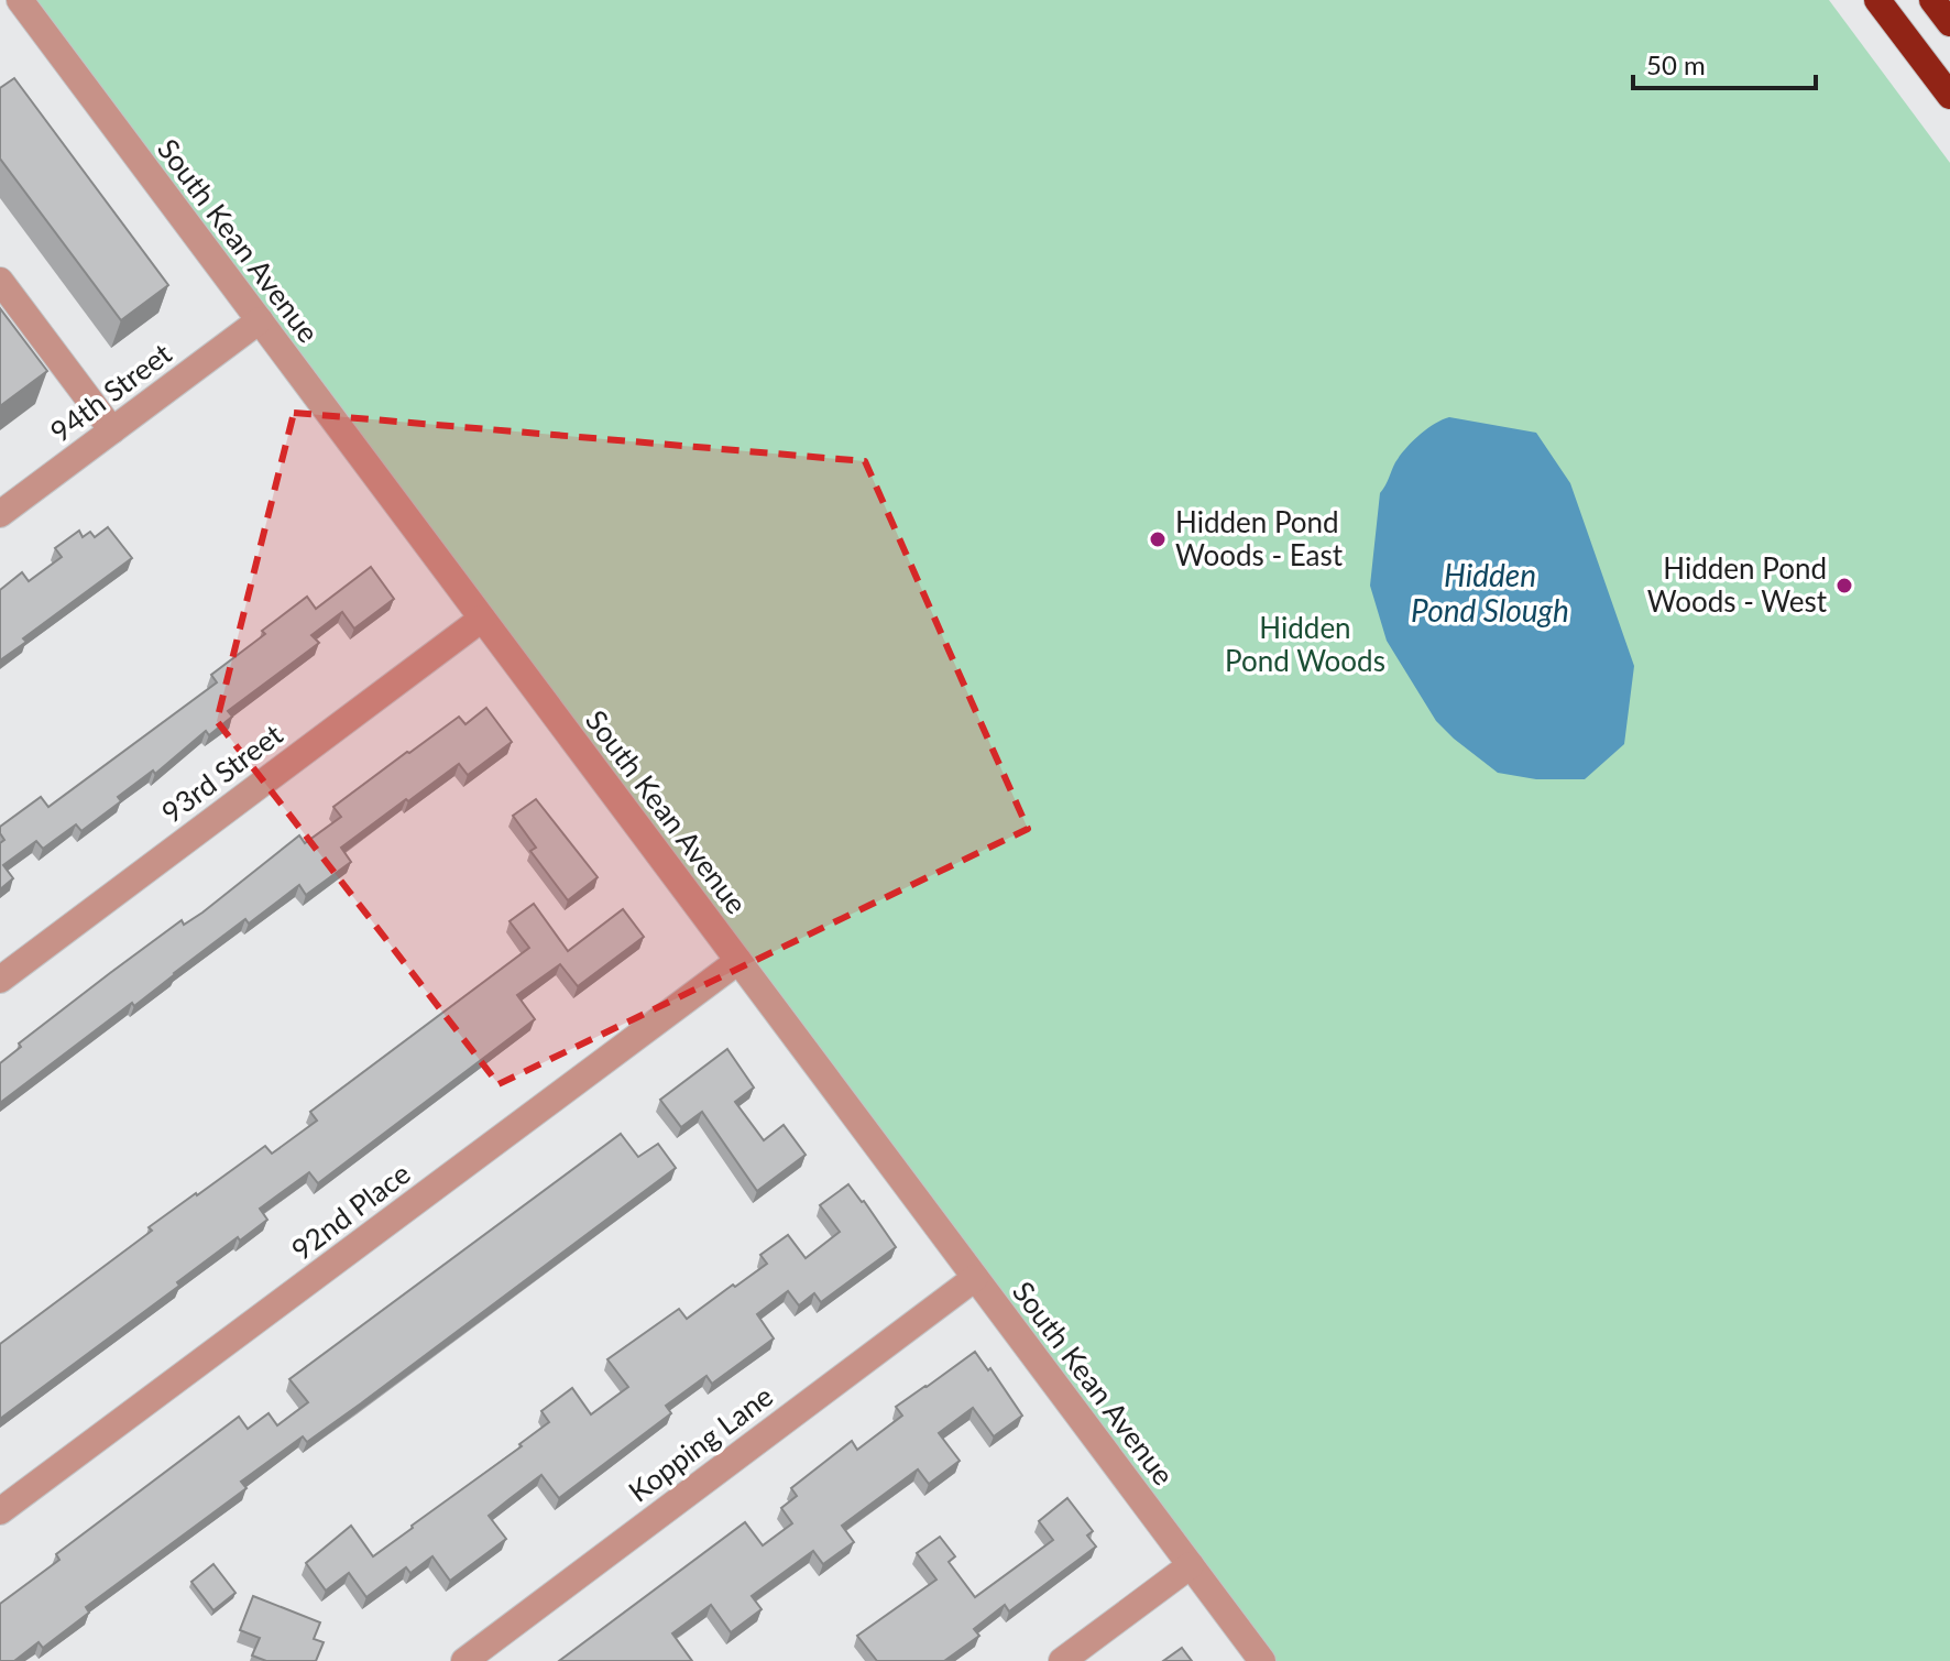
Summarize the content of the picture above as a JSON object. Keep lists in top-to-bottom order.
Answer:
{
  "streets": {
    "street": [
      "South Kean Avenue",
      "94th Street",
      "93rd Street",
      "92nd Place",
      "Kopping Lane"
    ]
  },
  "crossings": [
    ["South Kean Avenue", "94th Street"],
    ["South Kean Avenue", "93rd Street"],
    ["South Kean Avenue", "92nd Place"],
    ["South Kean Avenue", "Kopping Lane"]
  ],
  "water": ["Hidden Pond Slough"],
  "parks": ["Hidden Pond Woods"],
  "places": ["Hidden Pond Woods - East", "Hidden Pond Woods - West"],
  "scale_bar": "50 m"
}
